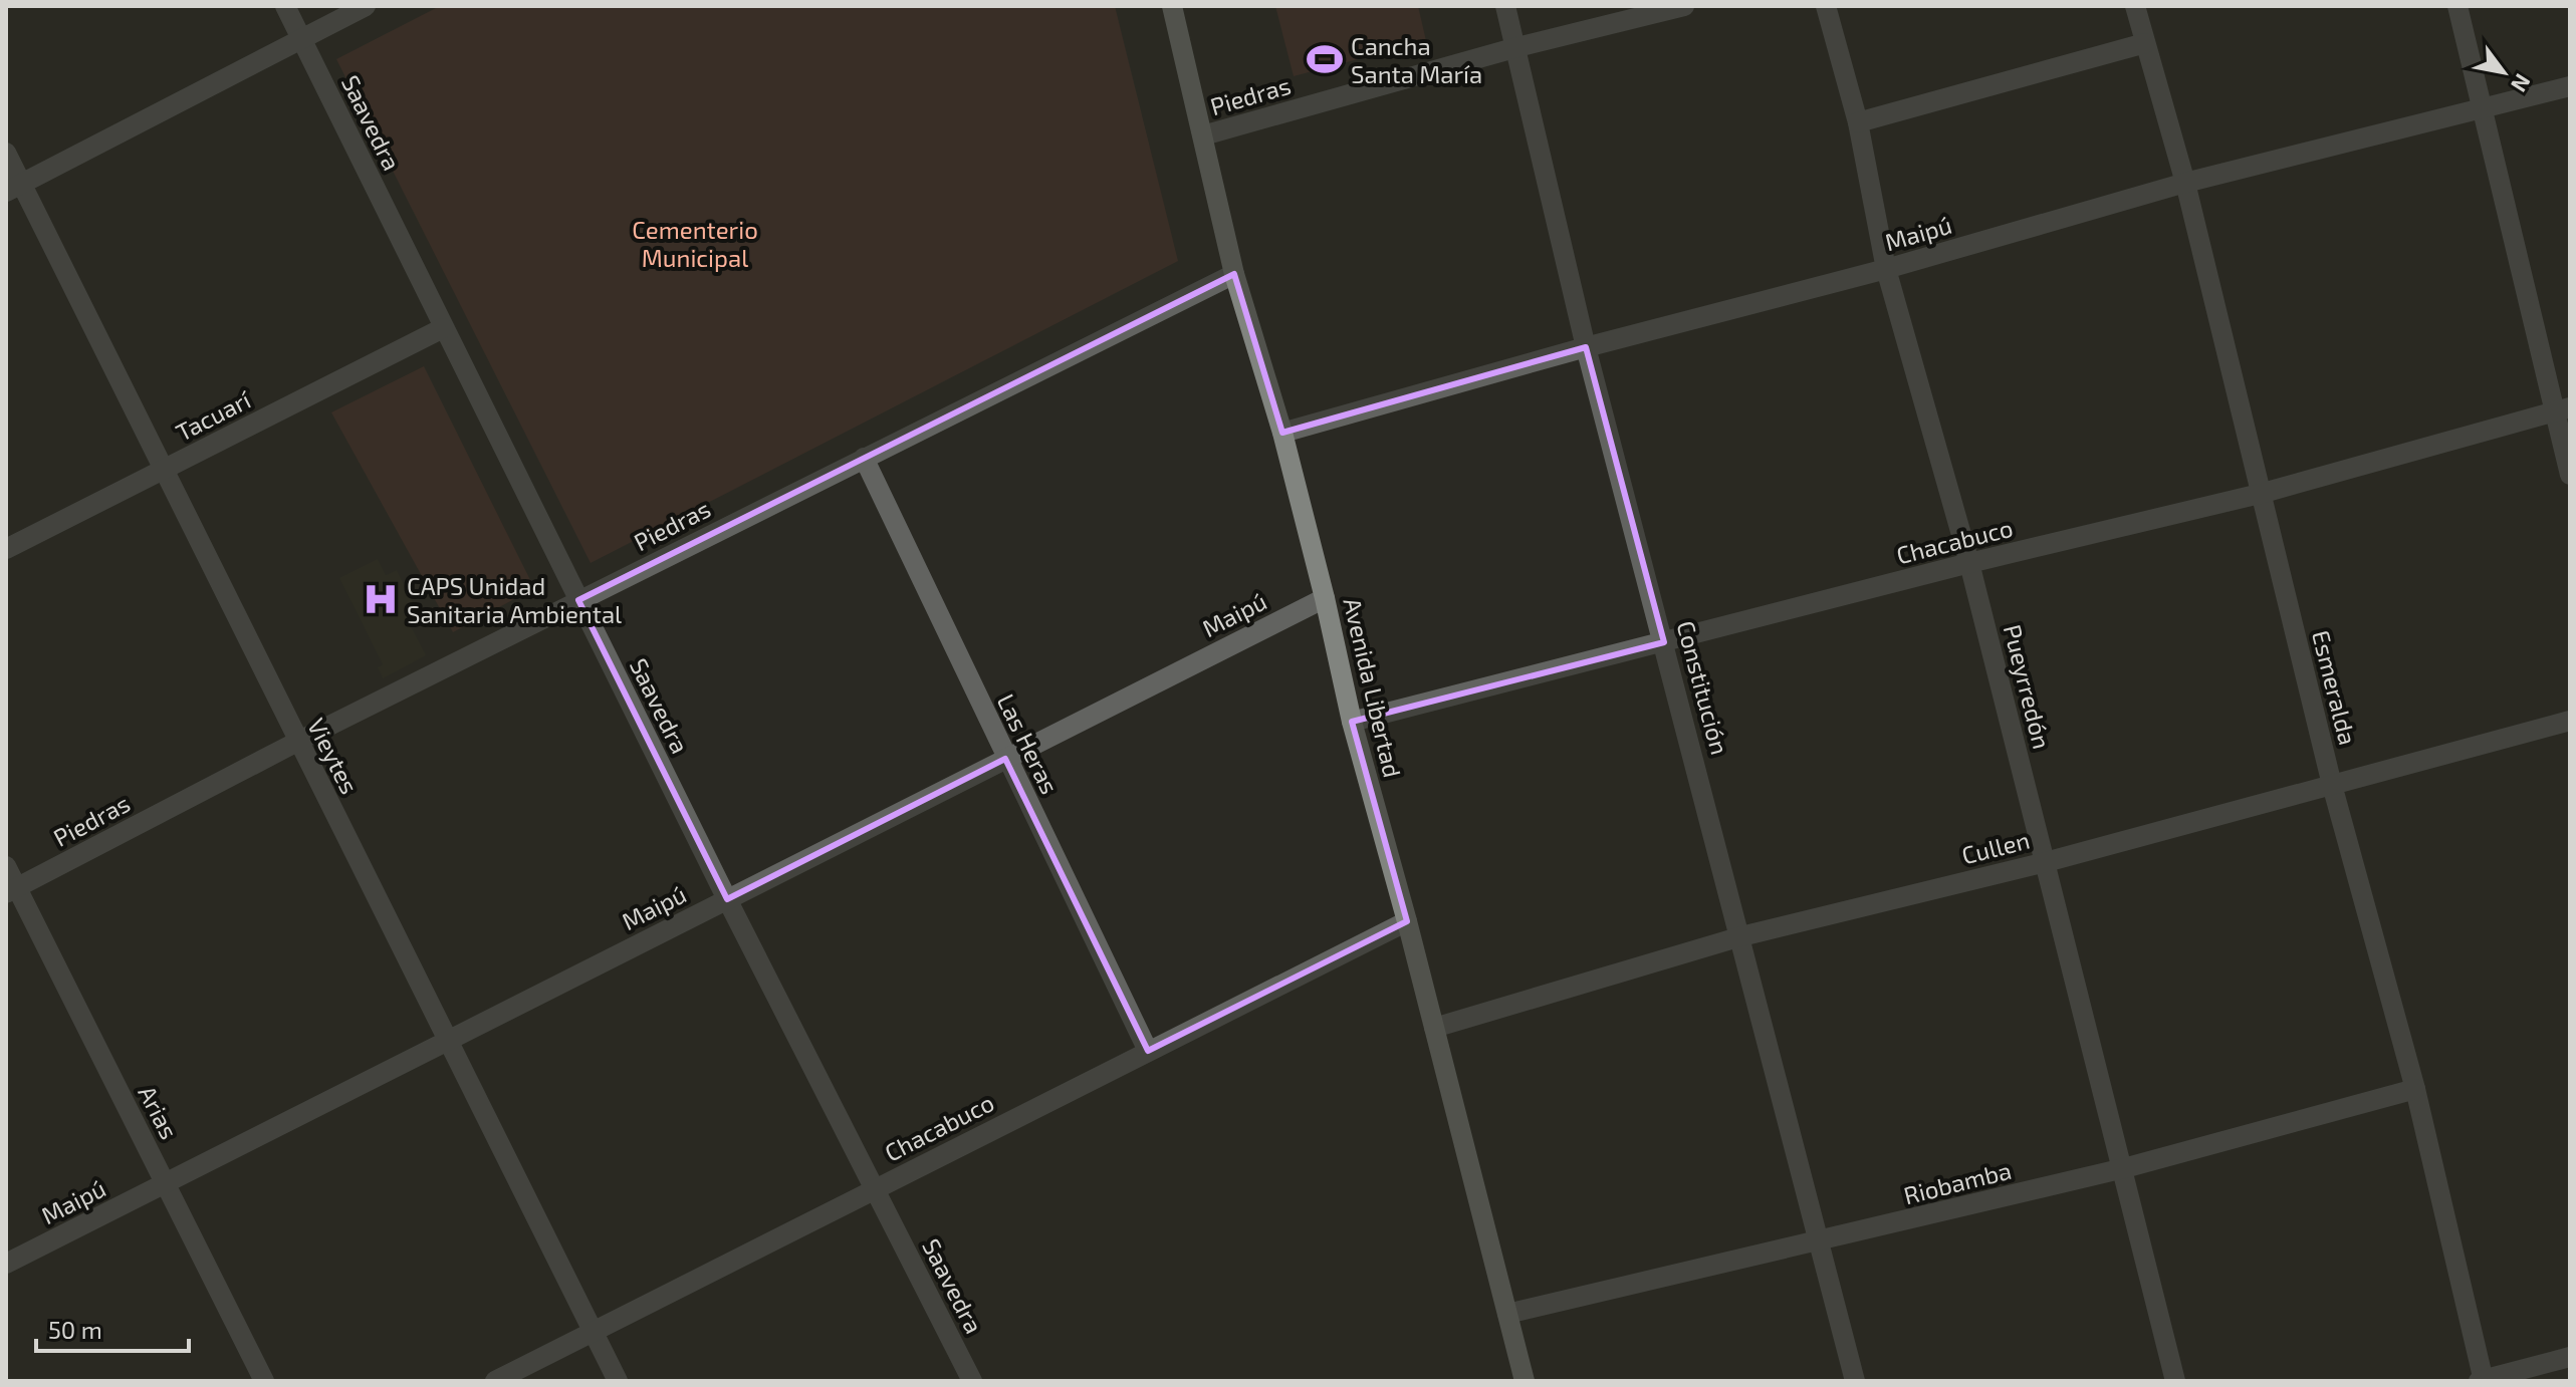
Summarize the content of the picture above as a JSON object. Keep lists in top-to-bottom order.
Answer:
{
  "streets": {
    "main road": ["Avenida Libertad"],
    "street": [
      "Piedras",
      "Saavedra",
      "Maipú",
      "Tacuarí",
      "Chacabuco",
      "Pueyrredón",
      "Constitución",
      "Esmeralda",
      "Las Heras",
      "Vieytes",
      "Cullen",
      "Arias",
      "Riobamba"
    ]
  },
  "crossings": [
    ["Piedras", "Saavedra"],
    ["Piedras", "Avenida Libertad"],
    ["Piedras", "Constitución"],
    ["Piedras", "Las Heras"],
    ["Piedras", "Vieytes"],
    ["Piedras", "Arias"],
    ["Saavedra", "Maipú"],
    ["Saavedra", "Tacuarí"],
    ["Saavedra", "Chacabuco"],
    ["Maipú", "Pueyrredón"],
    ["Maipú", "Avenida Libertad"],
    ["Maipú", "Constitución"],
    ["Maipú", "Esmeralda"],
    ["Maipú", "Las Heras"],
    ["Maipú", "Vieytes"],
    ["Maipú", "Arias"],
    ["Tacuarí", "Vieytes"],
    ["Chacabuco", "Pueyrredón"],
    ["Chacabuco", "Avenida Libertad"],
    ["Chacabuco", "Constitución"],
    ["Chacabuco", "Esmeralda"],
    ["Chacabuco", "Las Heras"],
    ["Chacabuco", "Vieytes"],
    ["Pueyrredón", "Cullen"],
    ["Pueyrredón", "Riobamba"],
    ["Avenida Libertad", "Cullen"],
    ["Avenida Libertad", "Riobamba"],
    ["Constitución", "Cullen"],
    ["Constitución", "Riobamba"],
    ["Esmeralda", "Cullen"],
    ["Esmeralda", "Riobamba"]
  ],
  "parks": ["Cementerio Municipal"],
  "places": {
    "sports": ["Cancha Santa María"],
    "hospital": ["CAPS Unidad Sanitaria Ambiental"]
  },
  "scale_bar": "50 m",
  "north": "bottom right"
}
